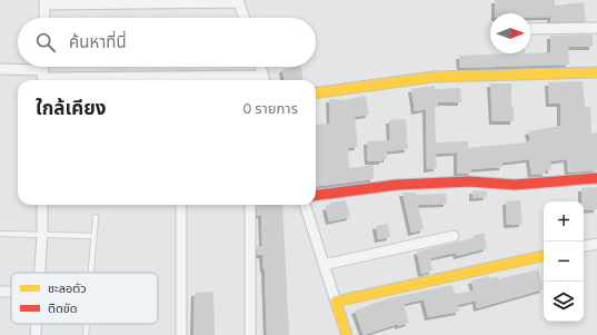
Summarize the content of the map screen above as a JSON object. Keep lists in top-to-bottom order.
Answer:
{
  "legend": ["ชะลอตัว", "ติดขัด"],
  "north": "right",
  "page": {
    "search": "ค้นหาที่นี่",
    "heading": ["ใกล้เคียง", "0 รายการ"],
    "map_buttons": ["+", "−"]
  }
}
